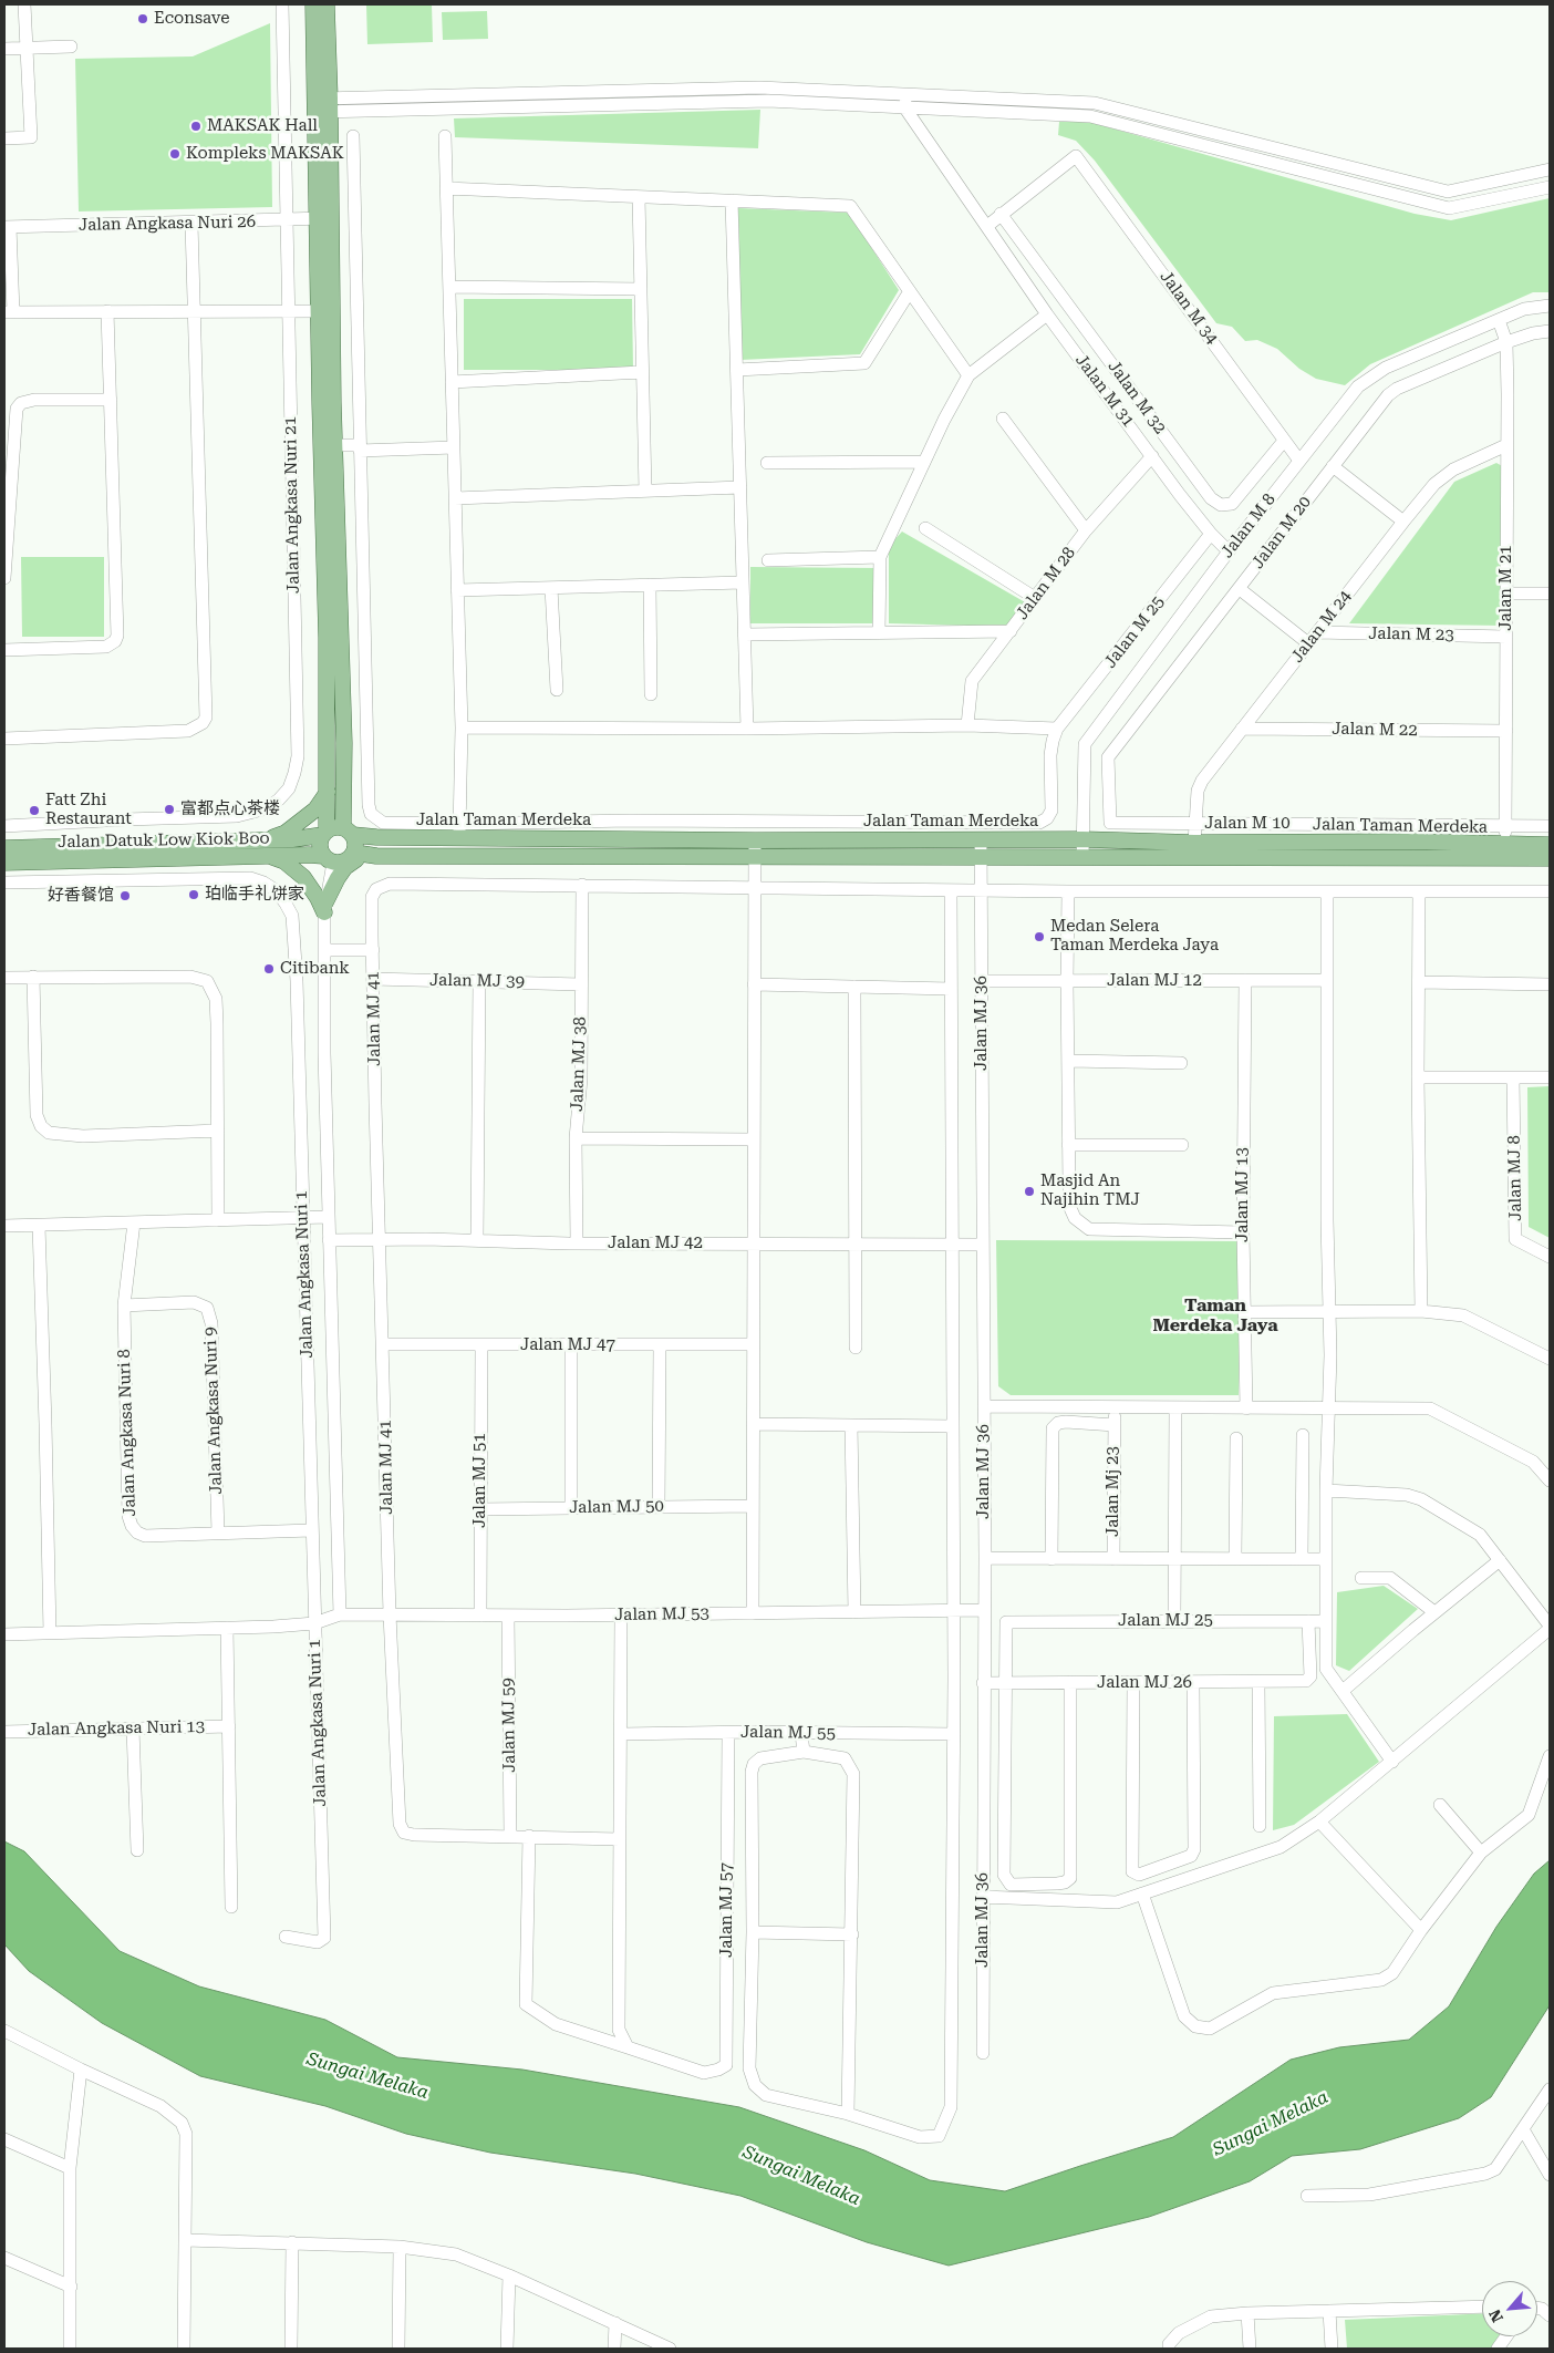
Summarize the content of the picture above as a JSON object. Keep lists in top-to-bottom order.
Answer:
{
  "streets": {
    "main road": ["Jalan Taman Merdeka", "Jalan Datuk Low Kiok Boo"],
    "street": [
      "Jalan Angkasa Nuri 26",
      "Jalan M 34",
      "Jalan M 31",
      "Jalan M 32",
      "Jalan Angkasa Nuri 21",
      "Jalan M 8",
      "Jalan M 20",
      "Jalan M 28",
      "Jalan M 21",
      "Jalan M 24",
      "Jalan M 25",
      "Jalan M 23",
      "Jalan M 22",
      "Jalan M 10",
      "Jalan MJ 39",
      "Jalan MJ 12",
      "Jalan MJ 41",
      "Jalan MJ 36",
      "Jalan MJ 38",
      "Jalan MJ 8",
      "Jalan MJ 13",
      "Jalan MJ 42",
      "Jalan Angkasa Nuri 1",
      "Jalan MJ 47",
      "Jalan Angkasa Nuri 9",
      "Jalan Angkasa Nuri 8",
      "Jalan MJ 51",
      "Jalan Mj 23",
      "Jalan MJ 50",
      "Jalan MJ 53",
      "Jalan MJ 25",
      "Jalan MJ 26",
      "Jalan MJ 59",
      "Jalan Angkasa Nuri 13",
      "Jalan MJ 55",
      "Jalan MJ 57"
    ]
  },
  "crossings": [
    ["Jalan Angkasa Nuri 26", "Jalan Angkasa Nuri 21"],
    ["Jalan M 34", "Jalan M 32"],
    ["Jalan M 34", "Jalan M 8"],
    ["Jalan M 31", "Jalan M 8"],
    ["Jalan M 31", "Jalan M 28"],
    ["Jalan M 31", "Jalan M 25"],
    ["Jalan M 8", "Jalan M 21"],
    ["Jalan M 8", "Jalan Taman Merdeka"],
    ["Jalan M 20", "Jalan M 21"],
    ["Jalan M 20", "Jalan M 10"],
    ["Jalan M 21", "Jalan M 24"],
    ["Jalan M 21", "Jalan M 23"],
    ["Jalan M 21", "Jalan M 22"],
    ["Jalan M 21", "Jalan Taman Merdeka"],
    ["Jalan M 21", "Jalan M 10"],
    ["Jalan M 24", "Jalan M 23"],
    ["Jalan M 24", "Jalan M 22"],
    ["Jalan M 24", "Jalan M 10"],
    ["Jalan Taman Merdeka", "Jalan Datuk Low Kiok Boo"],
    ["Jalan Taman Merdeka", "Jalan MJ 36"],
    ["Jalan MJ 39", "Jalan MJ 41"],
    ["Jalan MJ 39", "Jalan MJ 38"],
    ["Jalan MJ 12", "Jalan MJ 36"],
    ["Jalan MJ 12", "Jalan MJ 13"],
    ["Jalan MJ 41", "Jalan MJ 38"],
    ["Jalan MJ 41", "Jalan MJ 42"],
    ["Jalan MJ 41", "Jalan MJ 47"],
    ["Jalan MJ 41", "Jalan MJ 53"],
    ["Jalan MJ 41", "Jalan MJ 59"],
    ["Jalan MJ 36", "Jalan MJ 42"],
    ["Jalan MJ 36", "Jalan MJ 53"],
    ["Jalan MJ 36", "Jalan MJ 26"],
    ["Jalan MJ 38", "Jalan MJ 42"],
    ["Jalan Angkasa Nuri 1", "Jalan Angkasa Nuri 8"],
    ["Jalan Angkasa Nuri 1", "Jalan MJ 53"],
    ["Jalan MJ 47", "Jalan MJ 51"],
    ["Jalan Angkasa Nuri 9", "Jalan Angkasa Nuri 8"],
    ["Jalan MJ 51", "Jalan MJ 50"],
    ["Jalan MJ 51", "Jalan MJ 53"],
    ["Jalan MJ 53", "Jalan MJ 59"],
    ["Jalan MJ 25", "Jalan MJ 26"],
    ["Jalan MJ 55", "Jalan MJ 57"]
  ],
  "districts": ["Taman Merdeka Jaya"],
  "water": ["Sungai Melaka"],
  "places": [
    "Econsave",
    "MAKSAK Hall",
    "Kompleks MAKSAK",
    "富都点心茶楼",
    "Fatt Zhi Restaurant",
    "珀临手礼饼家",
    "好香餐馆",
    "Medan Selera Taman Merdeka Jaya",
    "Citibank",
    "Masjid An Najihin TMJ"
  ],
  "north": "bottom left"
}
